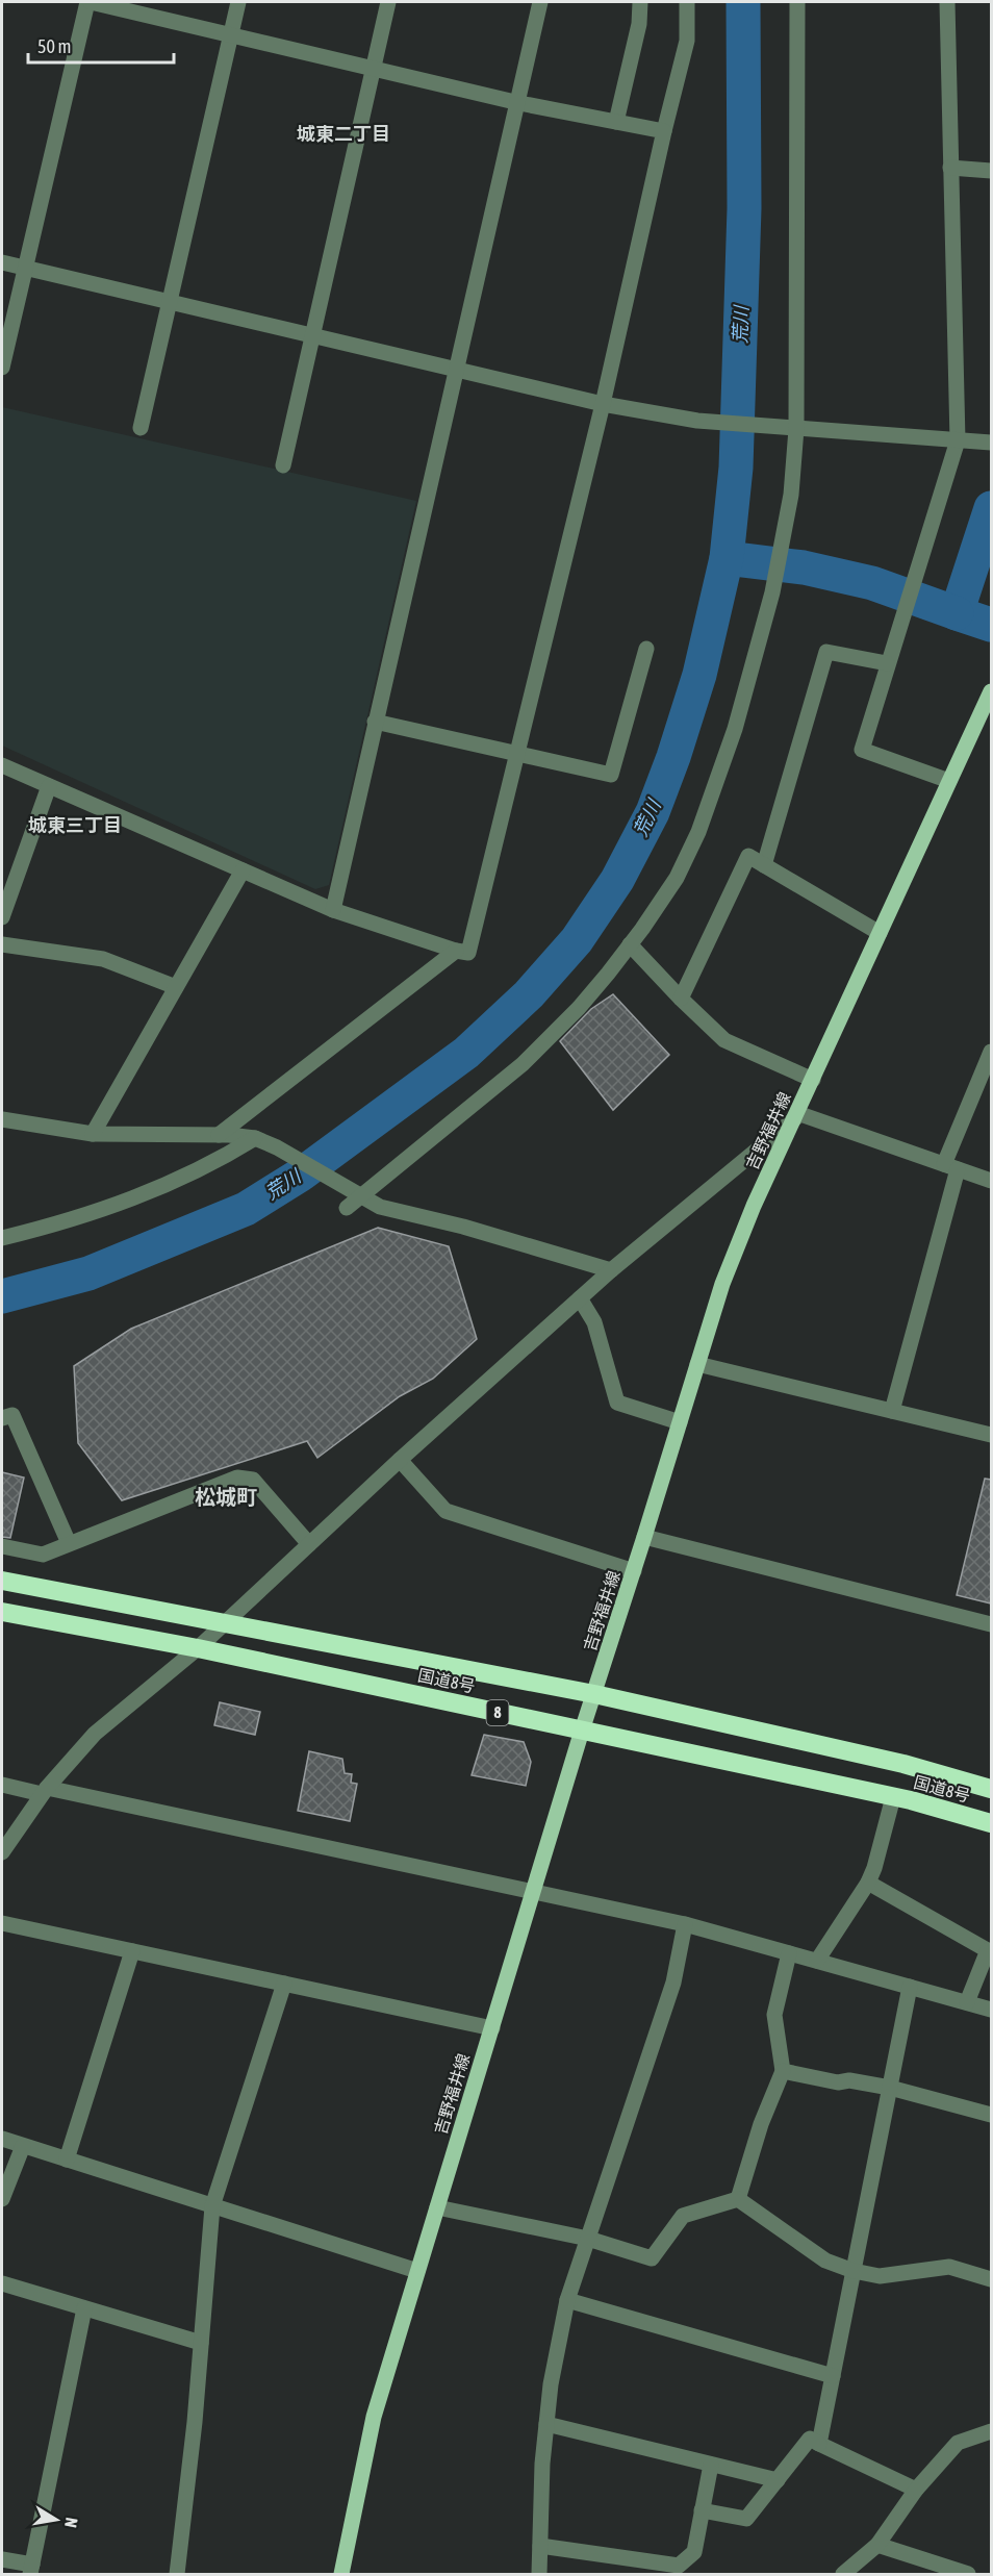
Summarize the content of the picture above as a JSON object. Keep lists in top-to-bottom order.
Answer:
{
  "streets": {
    "highway": ["国道8号", "8"],
    "main road": ["吉野福井線"]
  },
  "crossings": [
    ["吉野福井線", "国道8号"]
  ],
  "districts": ["城東二丁目", "城東三丁目", "松城町"],
  "water": ["荒川"],
  "scale_bar": "50 m",
  "north": "right"
}
